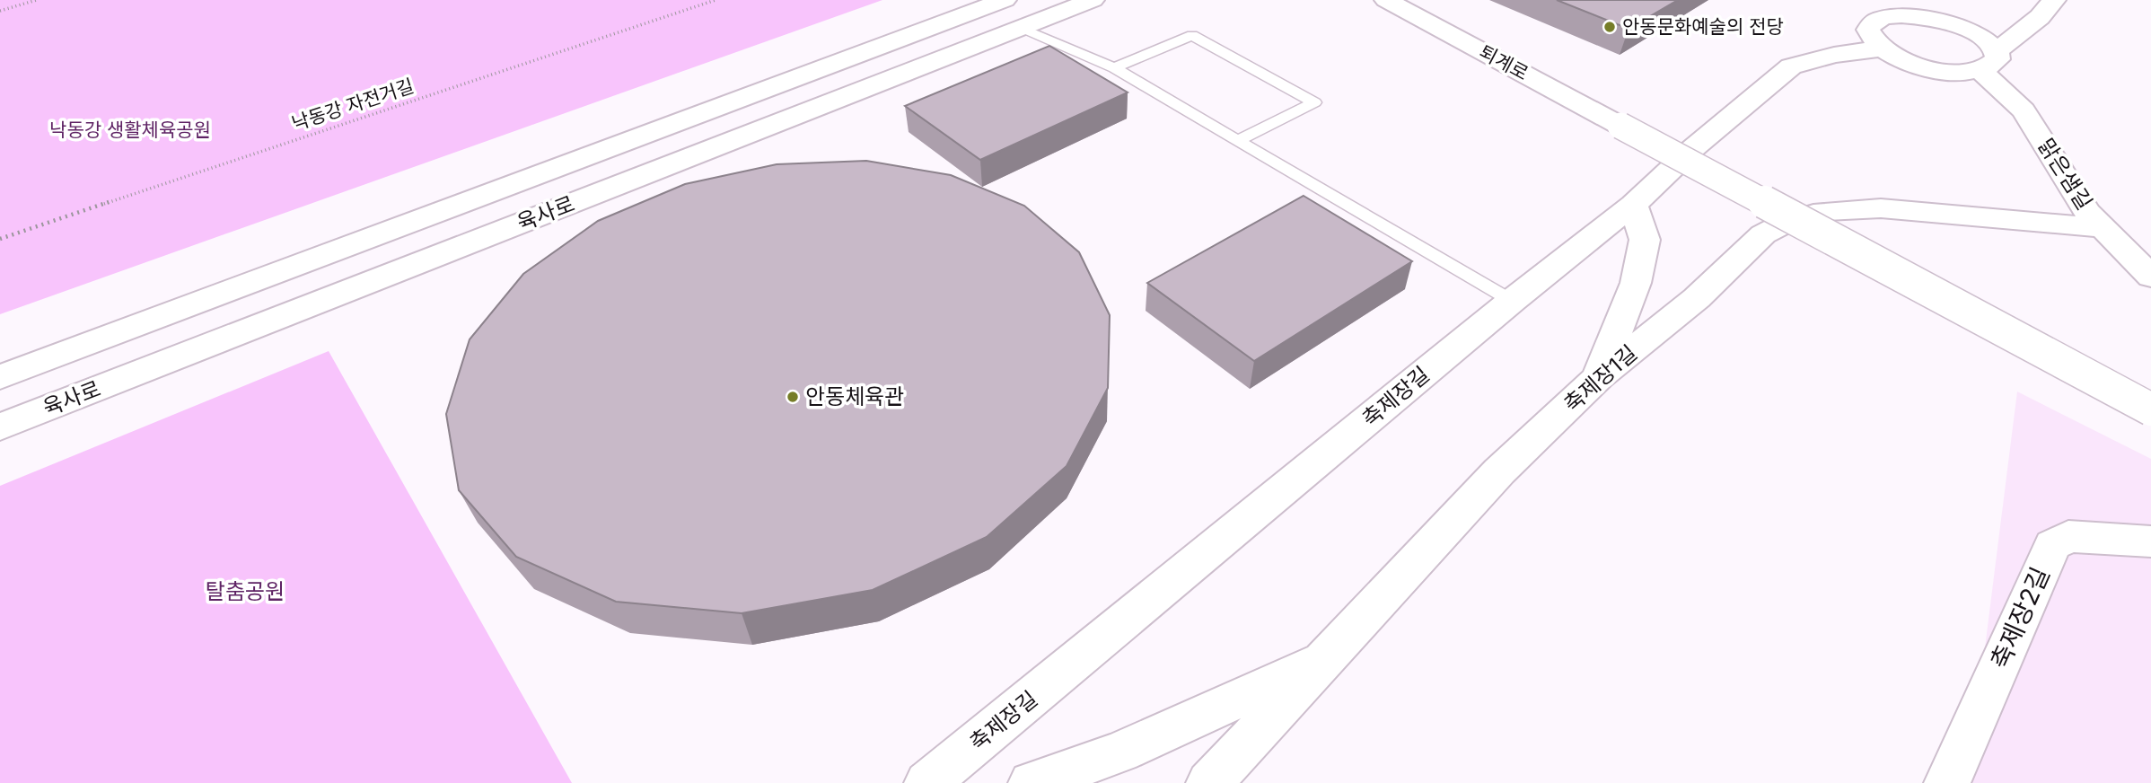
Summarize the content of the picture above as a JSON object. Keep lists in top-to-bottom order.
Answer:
{
  "streets": {
    "street": [
      "퇴계로",
      "맑은샘길",
      "육사로",
      "축제장1길",
      "축제장길",
      "축제장2길"
    ],
    "path": ["낙동강 자전거길"]
  },
  "crossings": [
    ["맑은샘길", "축제장1길"]
  ],
  "parks": ["낙동강 생활체육공원", "탈춤공원"],
  "places": ["안동문화예술의 전당", "안동체육관"]
}
